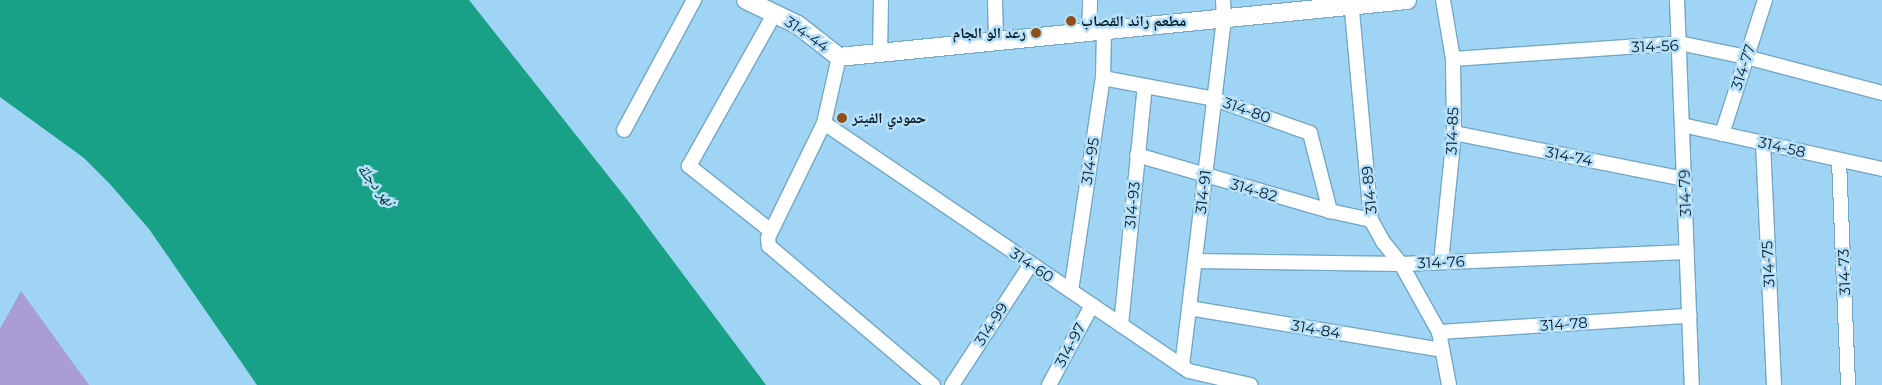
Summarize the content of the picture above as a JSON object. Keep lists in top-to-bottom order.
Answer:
{
  "streets": {
    "street": [
      "314-44",
      "314-56",
      "314-77",
      "314-80",
      "314-85",
      "314-58",
      "314-74",
      "314-95",
      "314-82",
      "314-89",
      "314-91",
      "314-79",
      "314-93",
      "314-76",
      "314-75",
      "314-60",
      "314-73",
      "314-99",
      "314-78",
      "314-84",
      "314-97"
    ]
  },
  "crossings": [
    ["314-56", "314-77"],
    ["314-56", "314-85"],
    ["314-56", "314-79"],
    ["314-77", "314-58"],
    ["314-80", "314-95"],
    ["314-80", "314-82"],
    ["314-80", "314-91"],
    ["314-80", "314-93"],
    ["314-85", "314-74"],
    ["314-85", "314-76"],
    ["314-58", "314-79"],
    ["314-58", "314-75"],
    ["314-58", "314-73"],
    ["314-74", "314-79"],
    ["314-95", "314-60"],
    ["314-82", "314-89"],
    ["314-82", "314-91"],
    ["314-82", "314-93"],
    ["314-89", "314-76"],
    ["314-89", "314-78"],
    ["314-89", "314-84"],
    ["314-91", "314-76"],
    ["314-91", "314-60"],
    ["314-91", "314-84"],
    ["314-79", "314-76"],
    ["314-79", "314-78"],
    ["314-93", "314-60"],
    ["314-60", "314-99"],
    ["314-60", "314-97"]
  ],
  "water": ["نهر دجلة"],
  "places": ["مطعم رائد القصاب", "رعد الو الجام", "حمودي الفيتر"]
}
